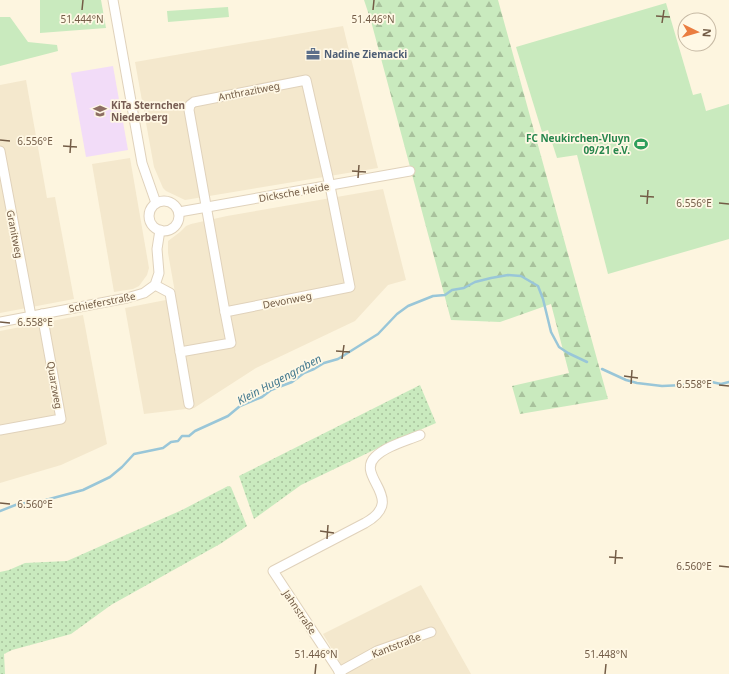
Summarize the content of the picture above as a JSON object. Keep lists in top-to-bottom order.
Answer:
{
  "streets": {
    "street": [
      "Anthrazitweg",
      "Dicksche Heide",
      "Granitweg",
      "Devonweg",
      "Schieferstraße",
      "Quarzweg",
      "Jahnstraße",
      "Kantstraße"
    ]
  },
  "crossings": [
    ["Anthrazitweg", "Dicksche Heide"],
    ["Anthrazitweg", "Devonweg"],
    ["Dicksche Heide", "Devonweg"],
    ["Granitweg", "Schieferstraße"],
    ["Schieferstraße", "Quarzweg"],
    ["Jahnstraße", "Kantstraße"]
  ],
  "water": ["Klein Hugengraben"],
  "places": {
    "office": ["Nadine Ziemacki"],
    "school or university": ["KiTa Sternchen Niederberg"],
    "sports": ["FC Neukirchen-Vluyn 09/21 e.V."]
  },
  "north": "right",
  "coordinates": [
    "51.444°N",
    "51.446°N",
    "6.556°E",
    "6.558°E",
    "6.560°E",
    "51.448°N"
  ]
}
